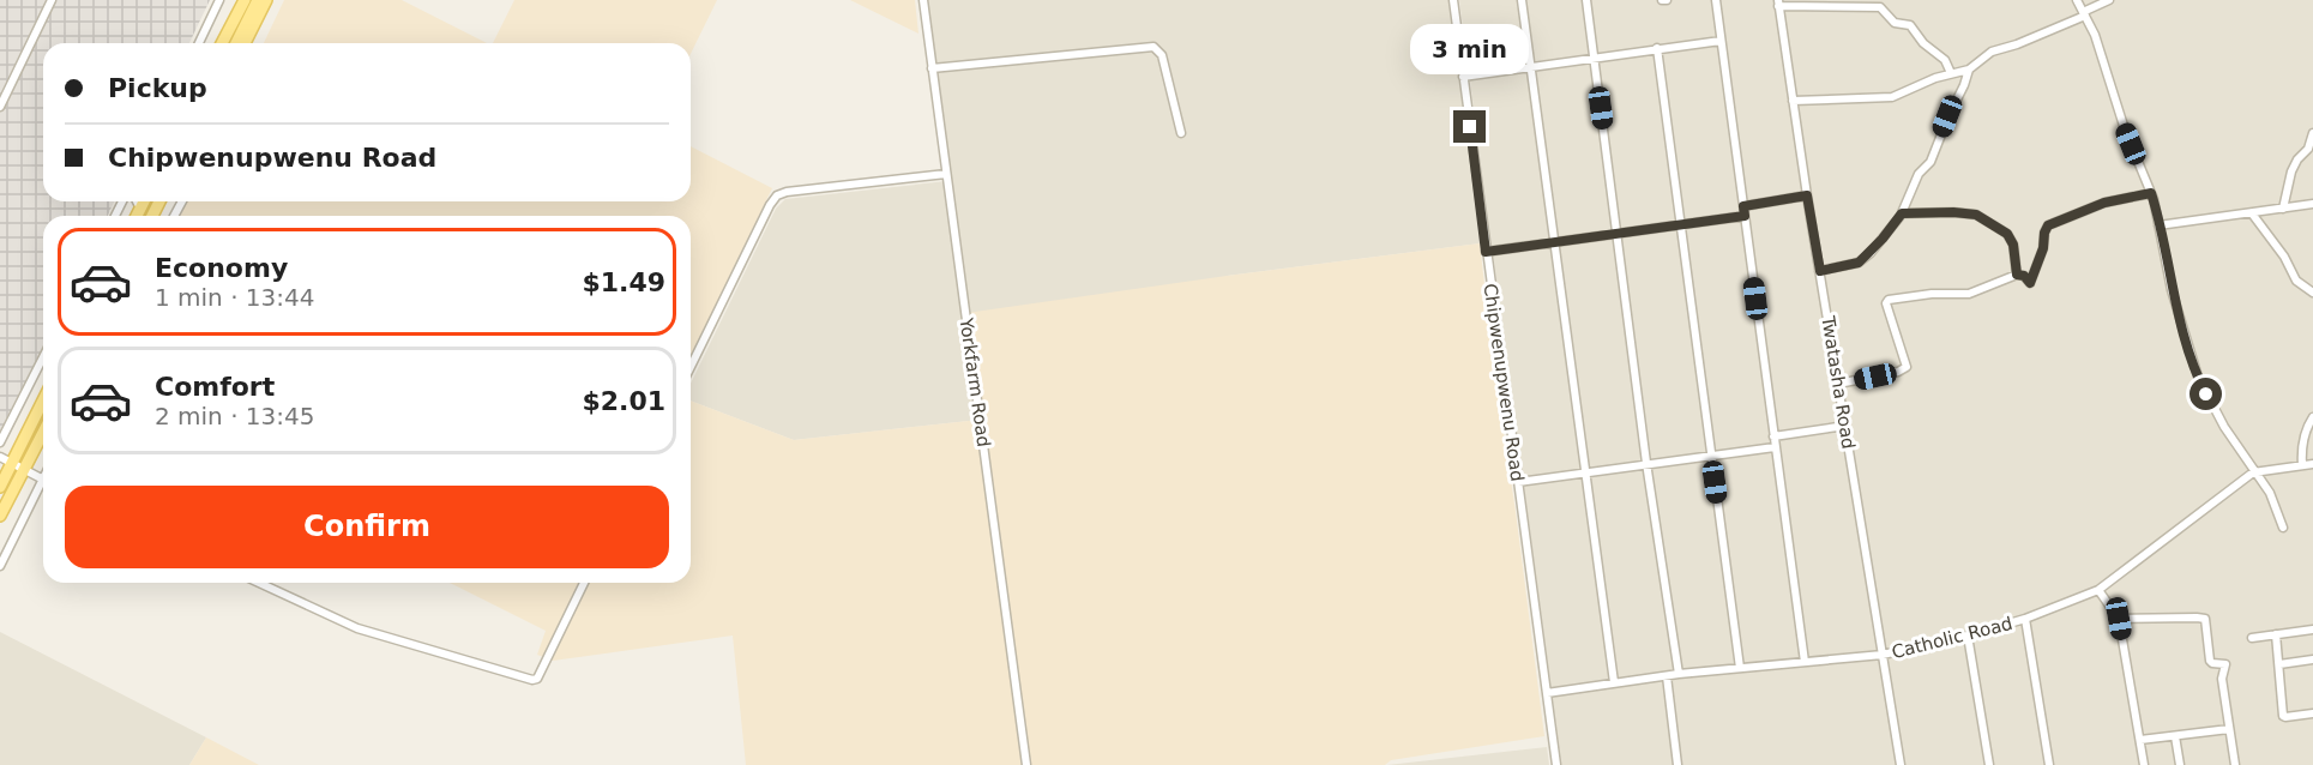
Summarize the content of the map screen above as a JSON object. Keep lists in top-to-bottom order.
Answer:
{
  "streets": {
    "street": [
      "Yorkfarm Road",
      "Chipwenupwenu Road",
      "Twatasha Road",
      "Catholic Road"
    ]
  },
  "crossings": [
    ["Chipwenupwenu Road", "Catholic Road"],
    ["Twatasha Road", "Catholic Road"]
  ],
  "page": {
    "bubble": "3 min",
    "banner": ["Pickup", "Chipwenupwenu Road"],
    "list": [
      {
        "name": "Economy",
        "note": "1 min · 13:44",
        "value": "$1.49"
      },
      {
        "name": "Comfort",
        "note": "2 min · 13:45",
        "value": "$2.01"
      }
    ],
    "buttons": "Confirm"
  }
}
